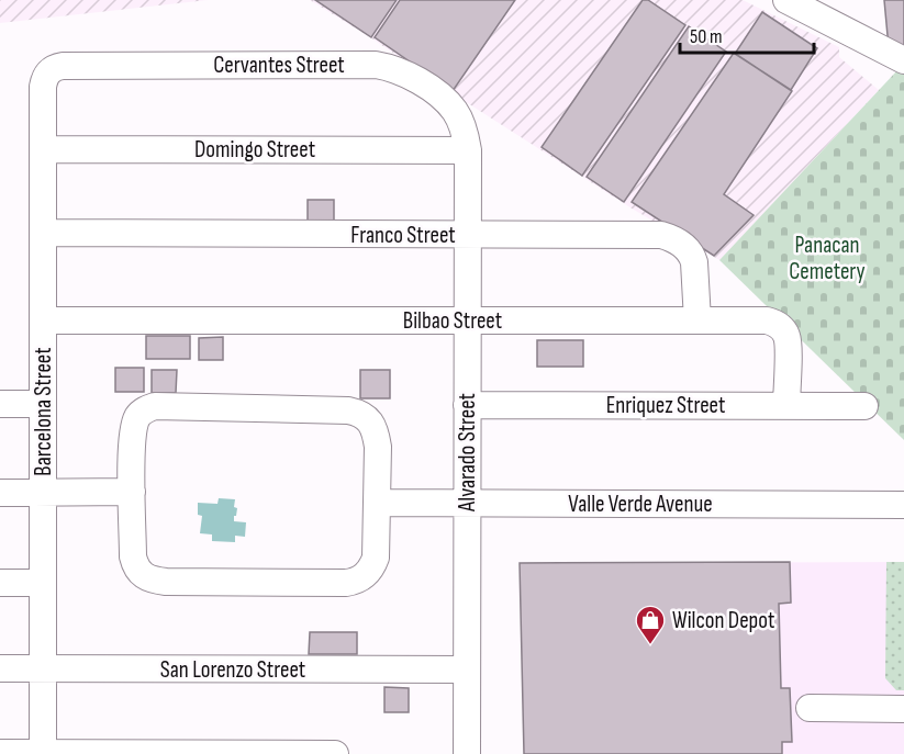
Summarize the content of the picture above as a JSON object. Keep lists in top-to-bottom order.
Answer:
{
  "streets": {
    "street": [
      "Cervantes Street",
      "Domingo Street",
      "Franco Street",
      "Bilbao Street",
      "Enriquez Street",
      "Barcelona Street",
      "Alvarado Street",
      "Valle Verde Avenue",
      "San Lorenzo Street"
    ]
  },
  "crossings": [
    ["Cervantes Street", "Domingo Street"],
    ["Cervantes Street", "Barcelona Street"],
    ["Cervantes Street", "Alvarado Street"],
    ["Domingo Street", "Barcelona Street"],
    ["Domingo Street", "Alvarado Street"],
    ["Franco Street", "Bilbao Street"],
    ["Franco Street", "Barcelona Street"],
    ["Franco Street", "Alvarado Street"],
    ["Bilbao Street", "Enriquez Street"],
    ["Bilbao Street", "Barcelona Street"],
    ["Bilbao Street", "Alvarado Street"],
    ["Enriquez Street", "Alvarado Street"],
    ["Barcelona Street", "San Lorenzo Street"],
    ["Alvarado Street", "Valle Verde Avenue"],
    ["Alvarado Street", "San Lorenzo Street"]
  ],
  "parks": ["Panacan Cemetery"],
  "places": {
    "shop": ["Wilcon Depot"]
  },
  "scale_bar": "50 m"
}
